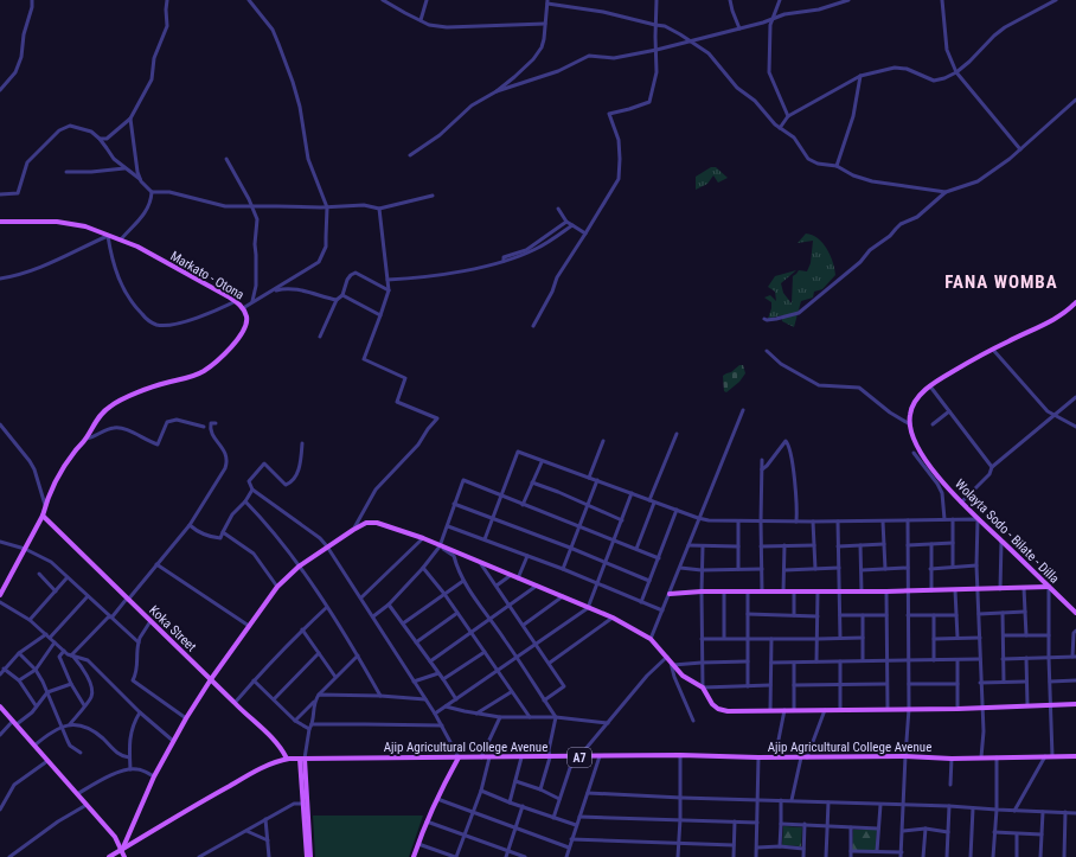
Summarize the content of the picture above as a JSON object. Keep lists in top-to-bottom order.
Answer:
{
  "streets": {
    "main road": [
      "Markato - Otona",
      "Wolayta Sodo - Bilate - Dilla",
      "Koka Street",
      "Ajip Agricultural College Avenue",
      "A7"
    ]
  },
  "crossings": [
    ["Markato - Otona", "Koka Street"],
    ["Koka Street", "Ajip Agricultural College Avenue"]
  ],
  "districts": ["FANA WOMBA"]
}
